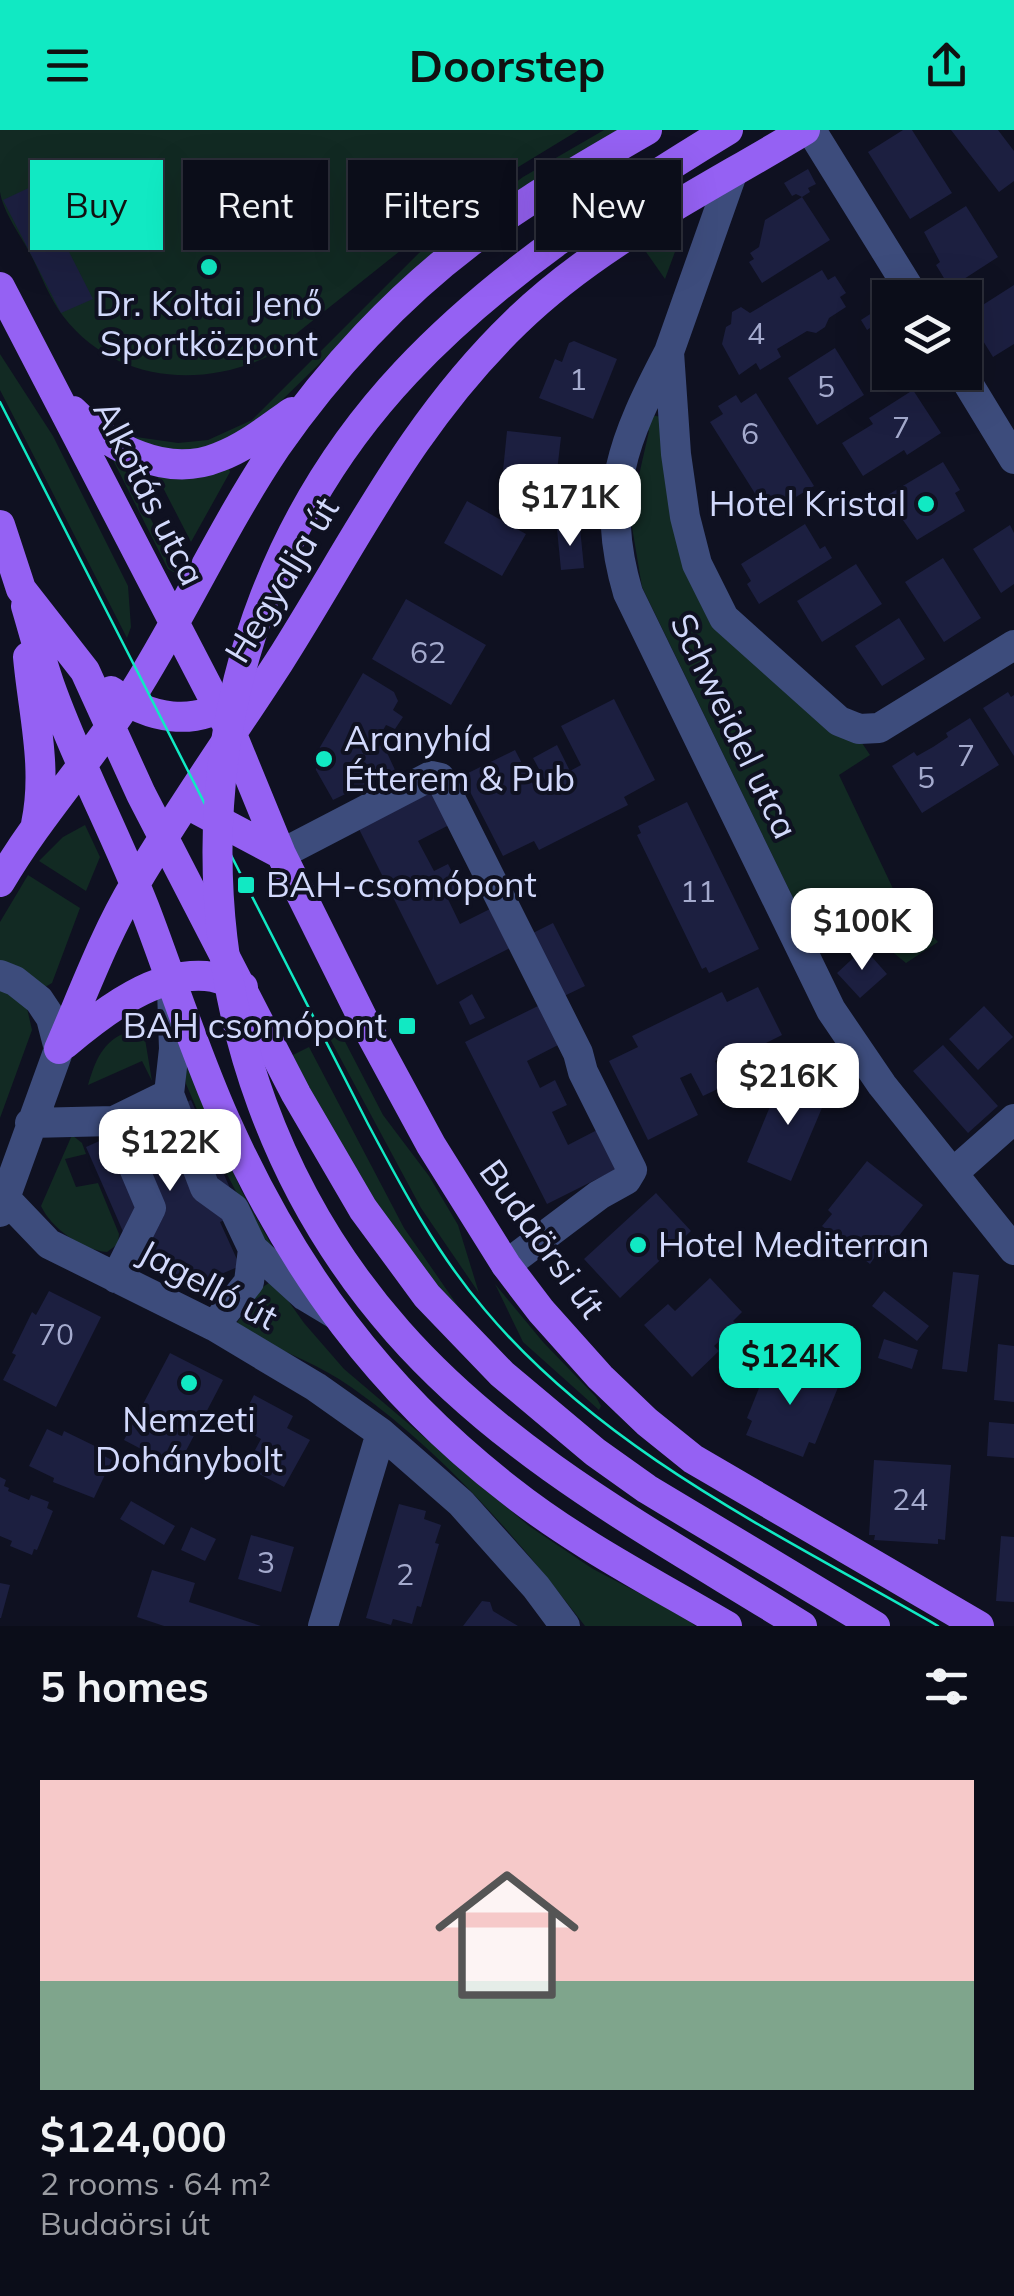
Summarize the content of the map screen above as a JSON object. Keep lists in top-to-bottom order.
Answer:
{
  "streets": {
    "main road": ["Alkotás utca", "Hegyalja út", "Budaörsi út"],
    "street": ["Schweidel utca", "Jagelló út"]
  },
  "crossings": [
    ["Alkotás utca", "Hegyalja út"],
    ["Alkotás utca", "Budaörsi út"],
    ["Hegyalja út", "Budaörsi út"],
    ["Hegyalja út", "Jagelló út"]
  ],
  "places": {
    "other": [
      "Dr. Koltai Jenő Sportközpont",
      "Hotel Kristal",
      "Aranyhíd Étterem & Pub",
      "Hotel Mediterran",
      "Nemzeti Dohánybolt"
    ],
    "transit": ["BAH-csomópont", "BAH csomópont"]
  },
  "house_numbers": [
    "4",
    "1",
    "5",
    "7",
    "6",
    "62",
    "7",
    "5",
    "11",
    "70",
    "24",
    "3",
    "2"
  ],
  "page": {
    "header": "Doorstep",
    "chip": [
      "Buy",
      "Rent",
      "Filters",
      "New"
    ],
    "price": [
      "$171K",
      "$100K",
      "$216K",
      "$122K",
      "$124K"
    ],
    "heading": "5 homes",
    "list": [
      {
        "name": "$124,000",
        "note": "2 rooms · 64 m² · Budaörsi út"
      }
    ]
  }
}
